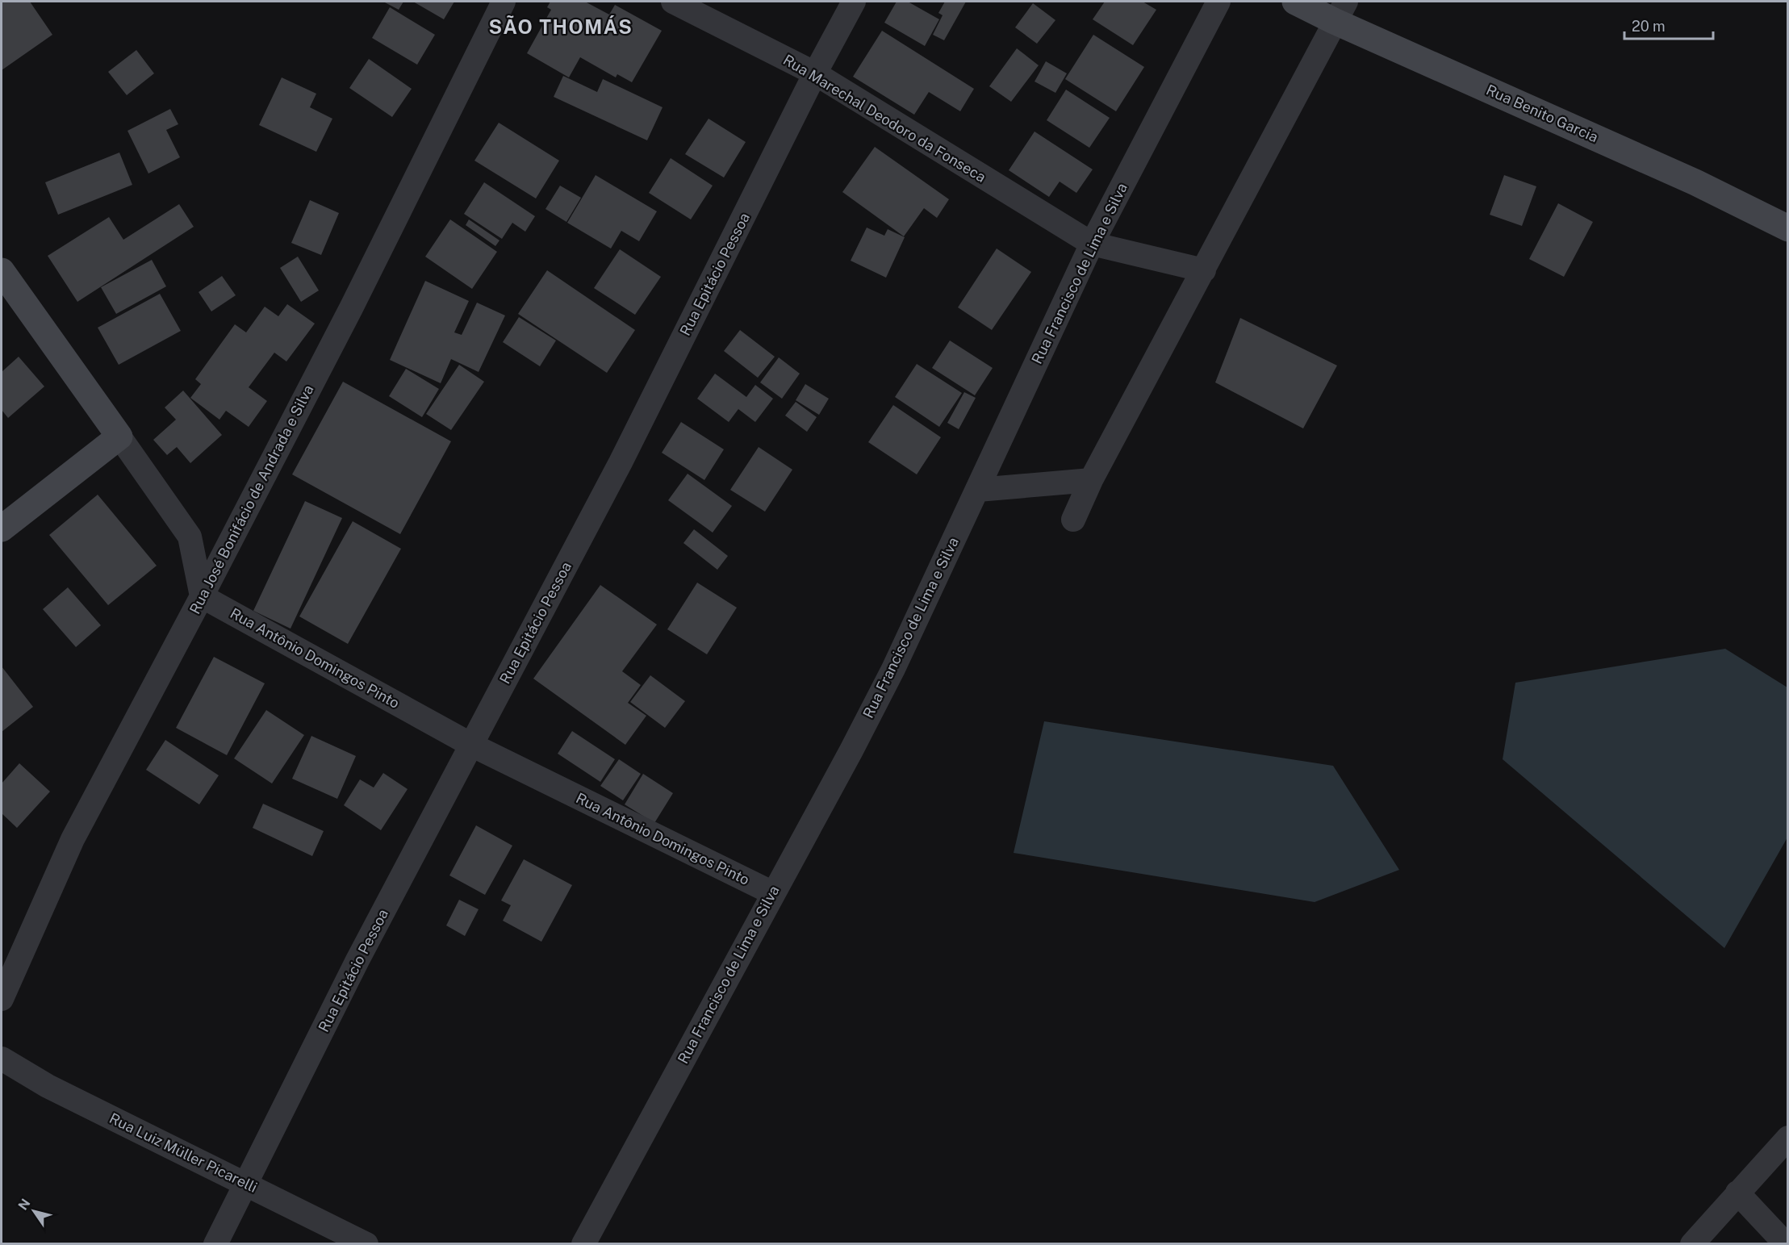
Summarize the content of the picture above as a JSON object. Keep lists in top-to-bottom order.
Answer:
{
  "streets": {
    "street": [
      "Rua Benito Garcia",
      "Rua Marechal Deodoro da Fonseca",
      "Rua Francisco de Lima e Silva",
      "Rua Epitácio Pessoa",
      "Rua José Bonifácio de Andrada e Silva",
      "Rua Antônio Domingos Pinto",
      "Rua Luiz Müller Picarelli"
    ]
  },
  "crossings": [
    ["Rua Marechal Deodoro da Fonseca", "Rua Francisco de Lima e Silva"],
    ["Rua Marechal Deodoro da Fonseca", "Rua Epitácio Pessoa"],
    ["Rua Francisco de Lima e Silva", "Rua Antônio Domingos Pinto"],
    ["Rua Epitácio Pessoa", "Rua Antônio Domingos Pinto"],
    ["Rua Epitácio Pessoa", "Rua Luiz Müller Picarelli"],
    ["Rua José Bonifácio de Andrada e Silva", "Rua Antônio Domingos Pinto"]
  ],
  "districts": ["SÃO THOMÁS"],
  "scale_bar": "20 m",
  "north": "top left"
}
